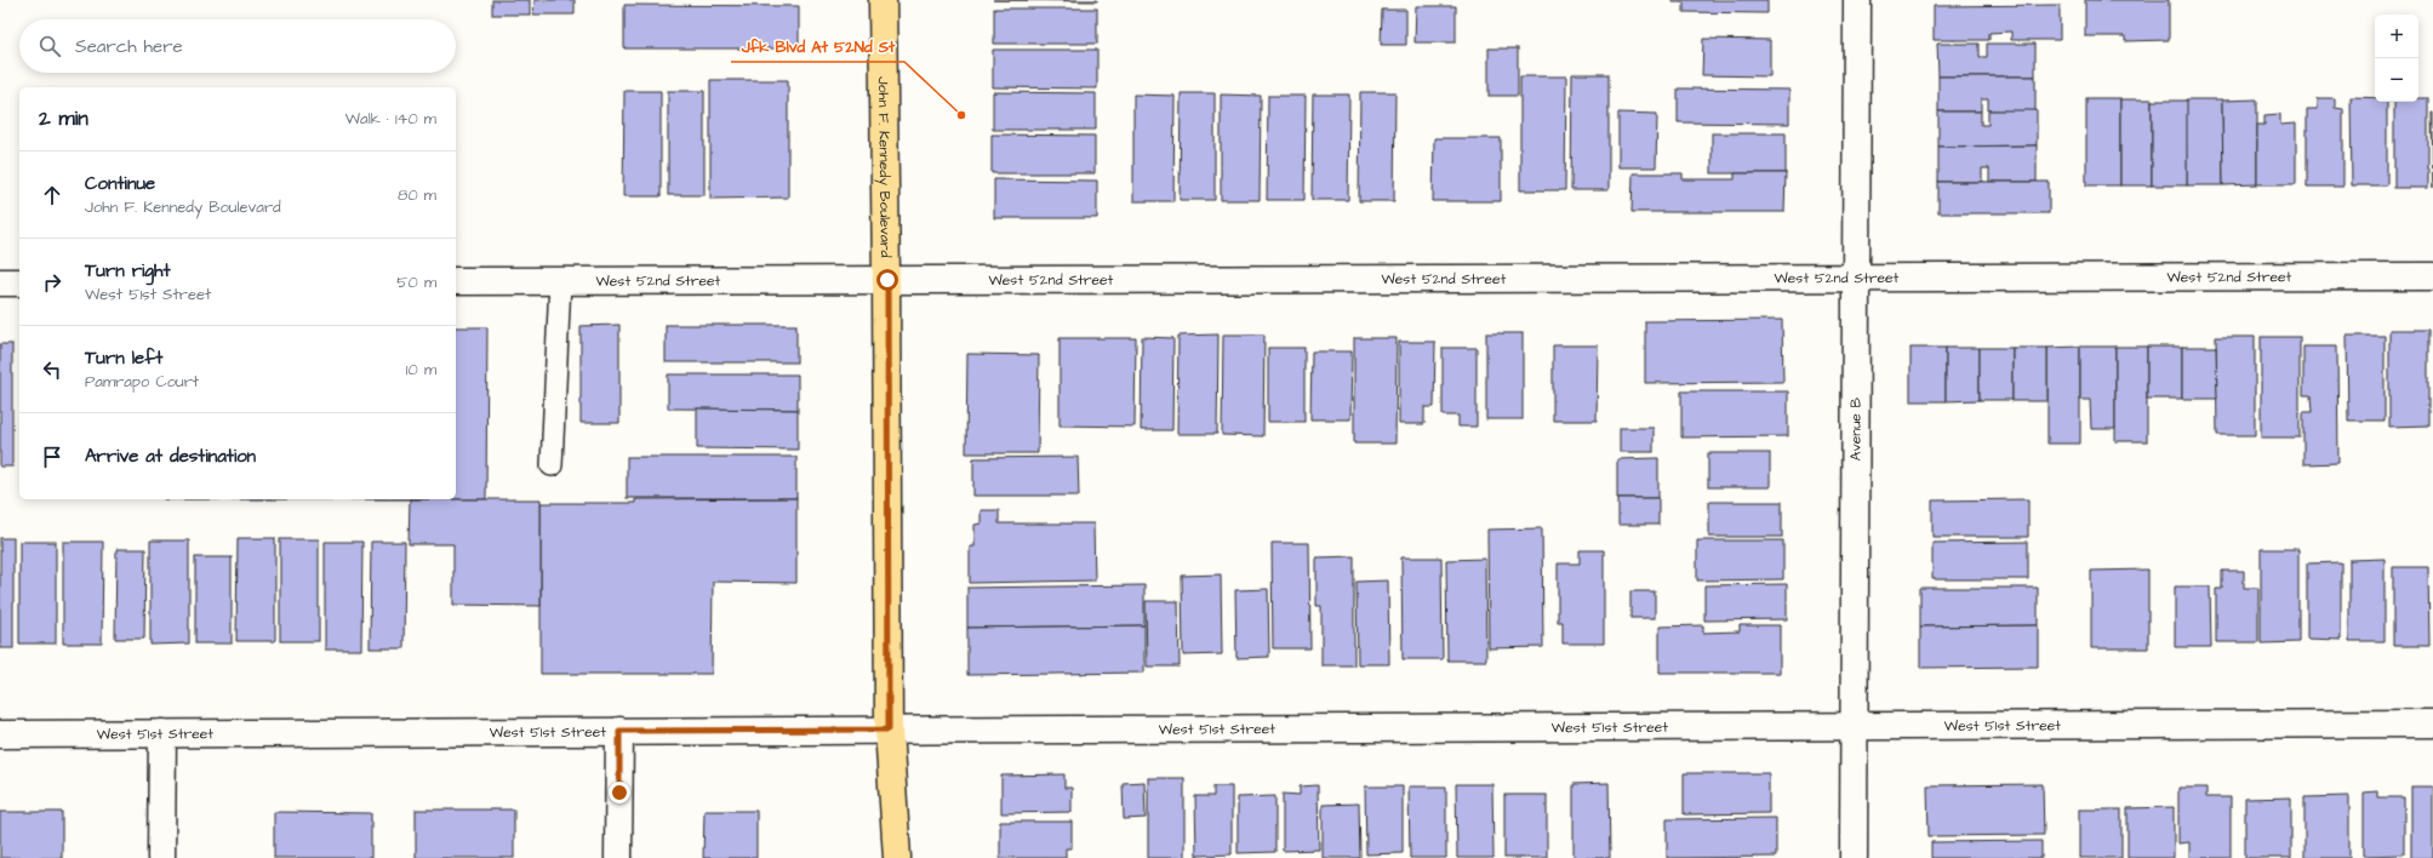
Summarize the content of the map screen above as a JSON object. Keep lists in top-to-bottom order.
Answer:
{
  "streets": {
    "main road": ["John F. Kennedy Boulevard"],
    "street": ["West 52nd Street", "Avenue B", "West 51st Street"]
  },
  "crossings": [
    ["John F. Kennedy Boulevard", "West 52nd Street"],
    ["John F. Kennedy Boulevard", "West 51st Street"],
    ["West 52nd Street", "Avenue B"],
    ["Avenue B", "West 51st Street"]
  ],
  "places": ["Jfk Blvd At 52Nd St"],
  "page": {
    "map_buttons": ["+", "−"],
    "search": "Search here",
    "heading": ["2 min", "Walk · 140 m"],
    "list": [
      ["Continue", "John F. Kennedy Boulevard", "80 m"],
      ["Turn right", "West 51st Street", "50 m"],
      ["Turn left", "Pamrapo Court", "10 m"],
      "Arrive at destination"
    ]
  }
}
